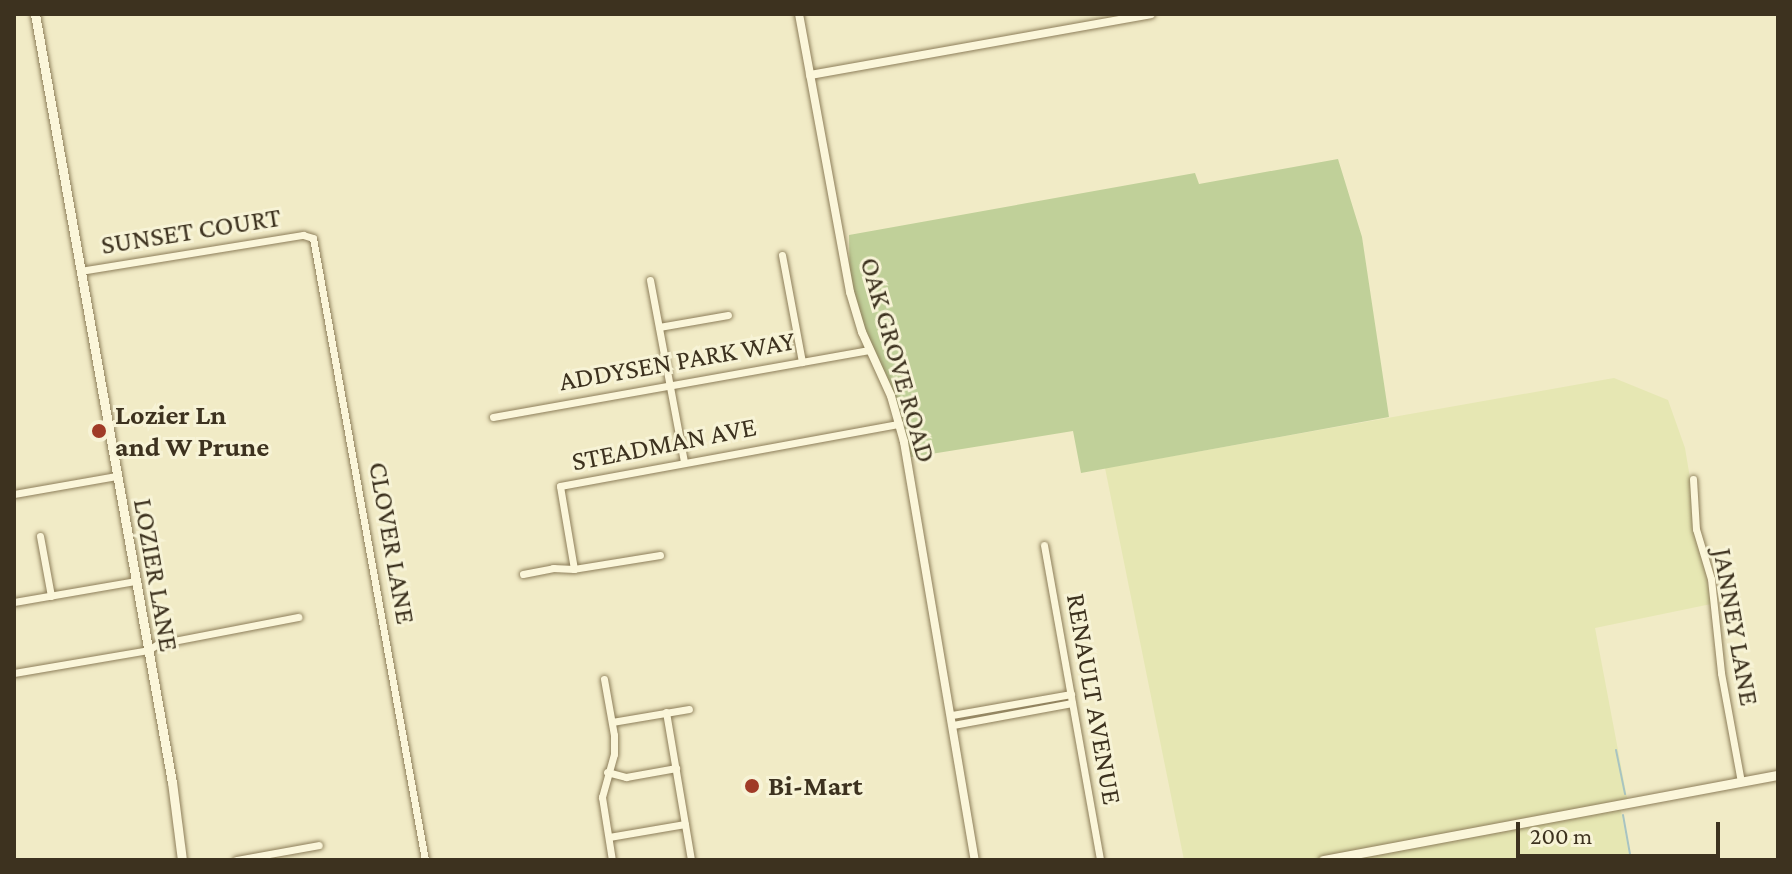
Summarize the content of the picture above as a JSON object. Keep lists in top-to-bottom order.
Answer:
{
  "streets": {
    "main road": ["LOZIER LANE"],
    "street": [
      "SUNSET COURT",
      "OAK GROVE ROAD",
      "ADDYSEN PARK WAY",
      "STEADMAN AVE",
      "CLOVER LANE",
      "JANNEY LANE",
      "RENAULT AVENUE"
    ]
  },
  "crossings": [
    ["SUNSET COURT", "CLOVER LANE"],
    ["SUNSET COURT", "LOZIER LANE"],
    ["OAK GROVE ROAD", "ADDYSEN PARK WAY"],
    ["OAK GROVE ROAD", "STEADMAN AVE"]
  ],
  "places": ["Lozier Ln and W Prune", "Bi-Mart"],
  "scale_bar": "200 m"
}
